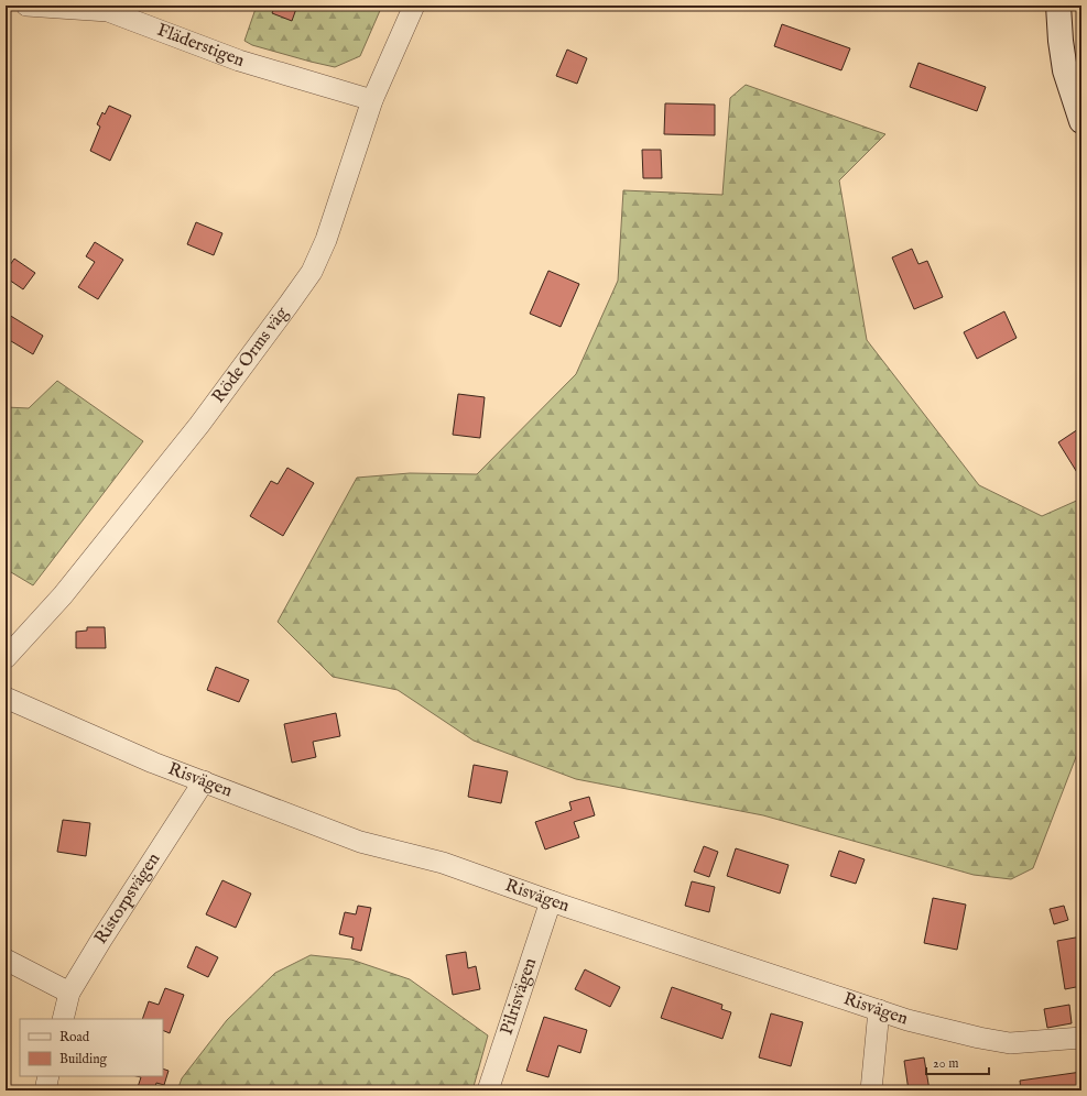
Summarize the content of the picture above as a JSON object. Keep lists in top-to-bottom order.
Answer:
{
  "streets": {
    "street": [
      "Fläderstigen",
      "Röde Orms väg",
      "Risvägen",
      "Ristorpsvägen",
      "Pilrisvägen"
    ]
  },
  "crossings": [
    ["Fläderstigen", "Röde Orms väg"],
    ["Risvägen", "Ristorpsvägen"],
    ["Risvägen", "Pilrisvägen"]
  ],
  "legend": ["Road", "Building"],
  "scale_bar": "20 m"
}
